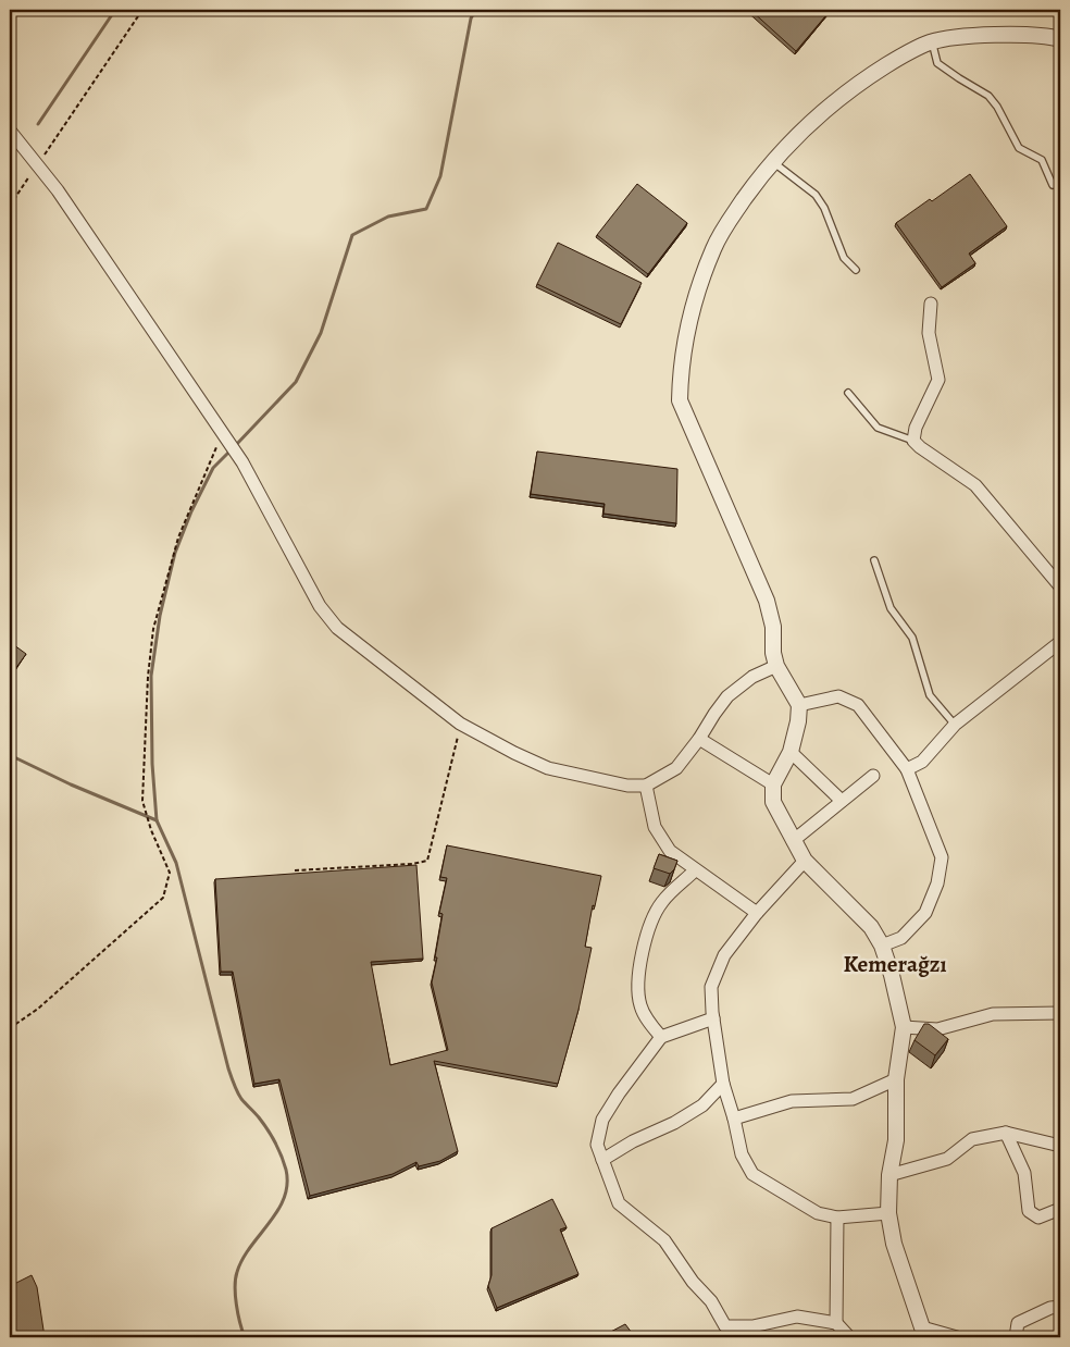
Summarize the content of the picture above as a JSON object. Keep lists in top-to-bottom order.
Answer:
{
  "districts": ["Kemerağzı"]
}
